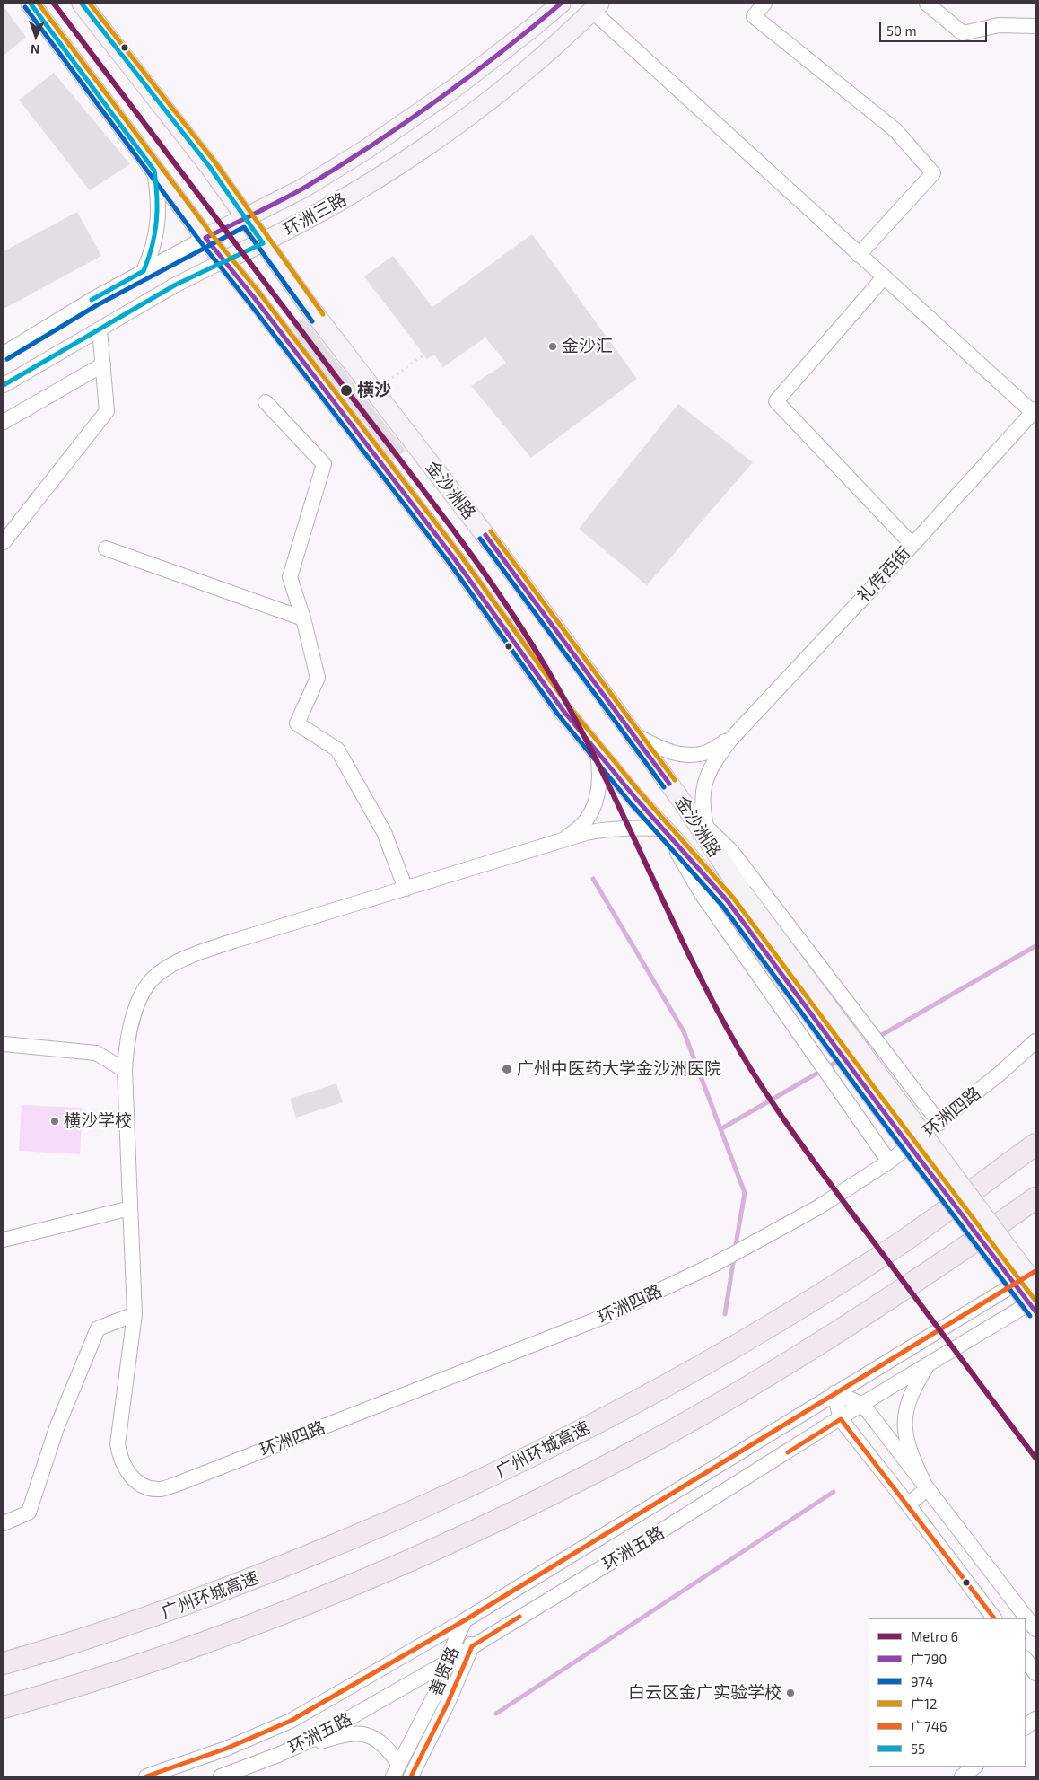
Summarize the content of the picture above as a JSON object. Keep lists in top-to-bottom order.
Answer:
{
  "streets": {
    "highway": ["广州环城高速"],
    "main road": ["环洲三路", "金沙洲路"],
    "street": [
      "礼传西街",
      "环洲四路",
      "环洲五路",
      "善贤路"
    ]
  },
  "crossings": [
    ["环洲三路", "金沙洲路"],
    ["环洲五路", "善贤路"]
  ],
  "places": [
    "金沙汇",
    "横沙",
    "广州中医药大学金沙洲医院",
    "横沙学校",
    "白云区金广实验学校"
  ],
  "lines": [
    "metro line 6",
    "transit line 广790",
    "transit line 广12",
    "transit line 55",
    "transit line 974",
    "transit line 广746"
  ],
  "legend": [
    "Metro 6",
    "广790",
    "974",
    "广12",
    "广746",
    "55"
  ],
  "scale_bar": "50 m",
  "north": "bottom"
}
